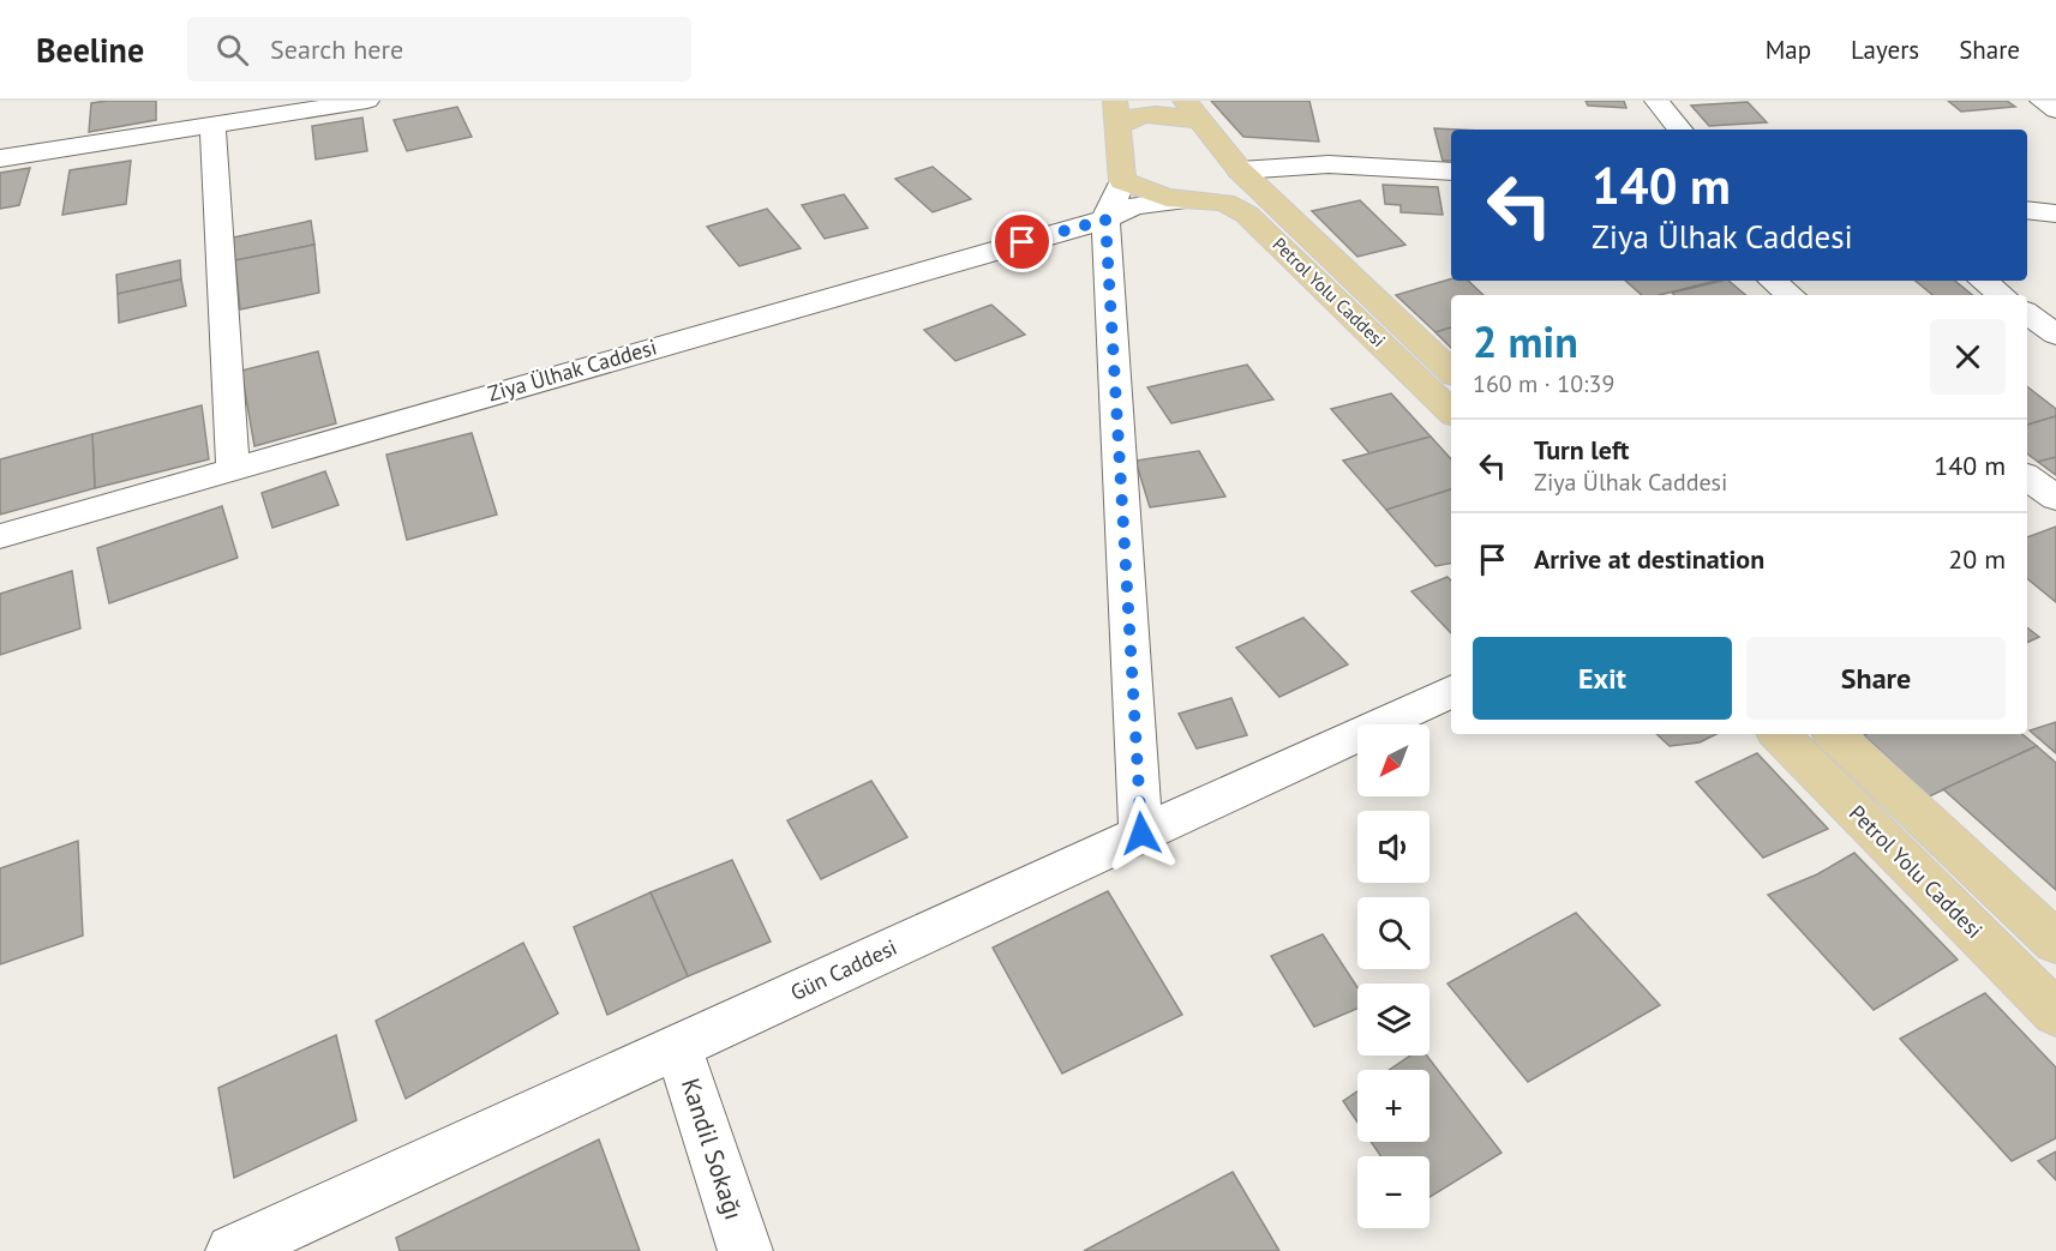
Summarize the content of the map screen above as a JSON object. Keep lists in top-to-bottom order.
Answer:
{
  "streets": {
    "main road": ["Petrol Yolu Caddesi"],
    "street": ["Ziya Ülhak Caddesi", "Gün Caddesi", "Kandil Sokağı"]
  },
  "crossings": [
    ["Petrol Yolu Caddesi", "Ziya Ülhak Caddesi"],
    ["Gün Caddesi", "Kandil Sokağı"]
  ],
  "north": "bottom left",
  "page": {
    "header": "Beeline",
    "search": "Search here",
    "nav": ["Map", "Layers", "Share"],
    "turn": ["140 m", "Ziya Ülhak Caddesi"],
    "heading": ["2 min", "160 m · 10:39"],
    "list": [
      {
        "name": "Turn left",
        "note": "Ziya Ülhak Caddesi",
        "value": "140 m"
      },
      {
        "name": "Arrive at destination",
        "value": "20 m"
      }
    ],
    "buttons": ["Exit", "Share"],
    "map_buttons": ["+", "−"]
  }
}
